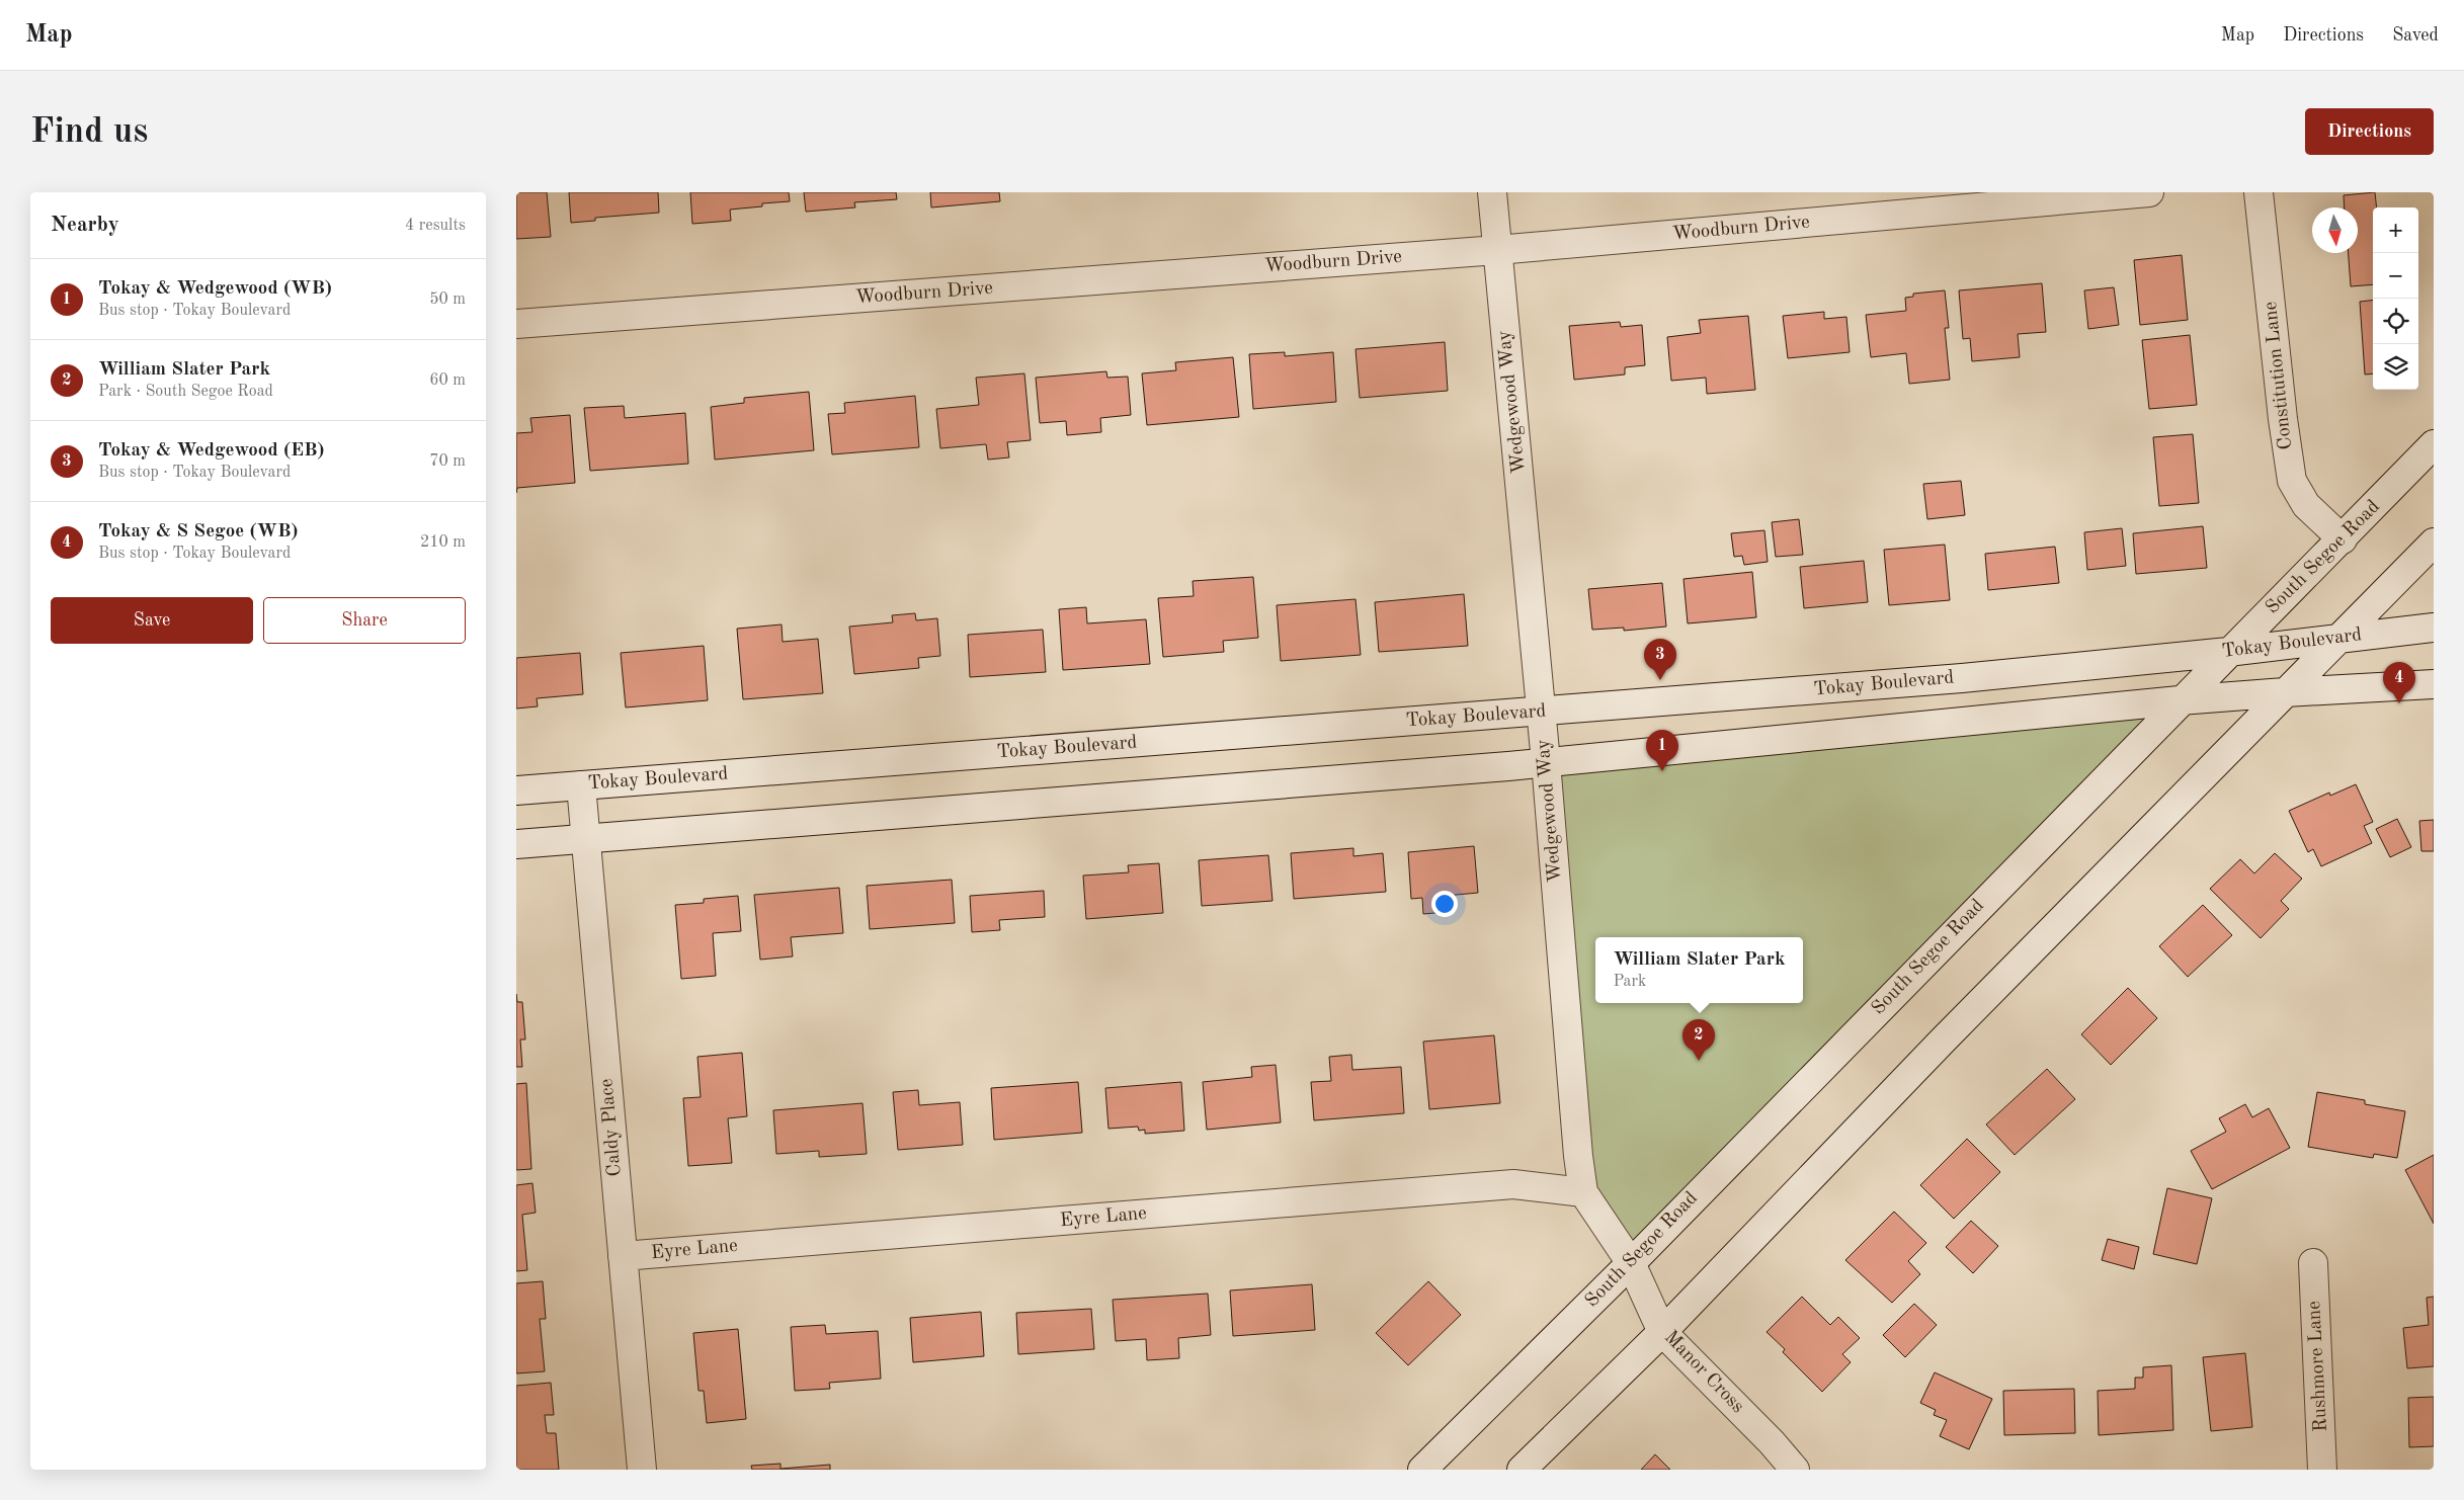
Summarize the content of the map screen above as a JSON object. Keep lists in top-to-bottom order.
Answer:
{
  "streets": {
    "street": [
      "Woodburn Drive",
      "Constitution Lane",
      "Wedgewood Way",
      "South Segoe Road",
      "Tokay Boulevard",
      "Caldy Place",
      "Eyre Lane",
      "Rushmore Lane",
      "Manor Cross"
    ]
  },
  "crossings": [
    ["Woodburn Drive", "Wedgewood Way"],
    ["Constitution Lane", "South Segoe Road"],
    ["Wedgewood Way", "South Segoe Road"],
    ["Wedgewood Way", "Tokay Boulevard"],
    ["Wedgewood Way", "Eyre Lane"],
    ["Wedgewood Way", "Manor Cross"],
    ["South Segoe Road", "Tokay Boulevard"],
    ["South Segoe Road", "Manor Cross"],
    ["Tokay Boulevard", "Caldy Place"],
    ["Caldy Place", "Eyre Lane"]
  ],
  "north": "bottom",
  "page": {
    "header": "Map",
    "nav": ["Map", "Directions", "Saved"],
    "buttons": [
      "Directions",
      ["Save", "Share"]
    ],
    "title": "Find us",
    "heading": ["Nearby", "4 results"],
    "map_buttons": ["+", "−"],
    "list": [
      {
        "mark": "1",
        "name": "Tokay & Wedgewood (WB)",
        "note": "Bus stop · Tokay Boulevard",
        "value": "50 m"
      },
      {
        "mark": "2",
        "name": "William Slater Park",
        "note": "Park · South Segoe Road",
        "value": "60 m"
      },
      {
        "mark": "3",
        "name": "Tokay & Wedgewood (EB)",
        "note": "Bus stop · Tokay Boulevard",
        "value": "70 m"
      },
      {
        "mark": "4",
        "name": "Tokay & S Segoe (WB)",
        "note": "Bus stop · Tokay Boulevard",
        "value": "210 m"
      }
    ],
    "pins": [
      "3",
      "4",
      "1",
      "2"
    ],
    "popup": ["William Slater Park", "Park"]
  }
}
